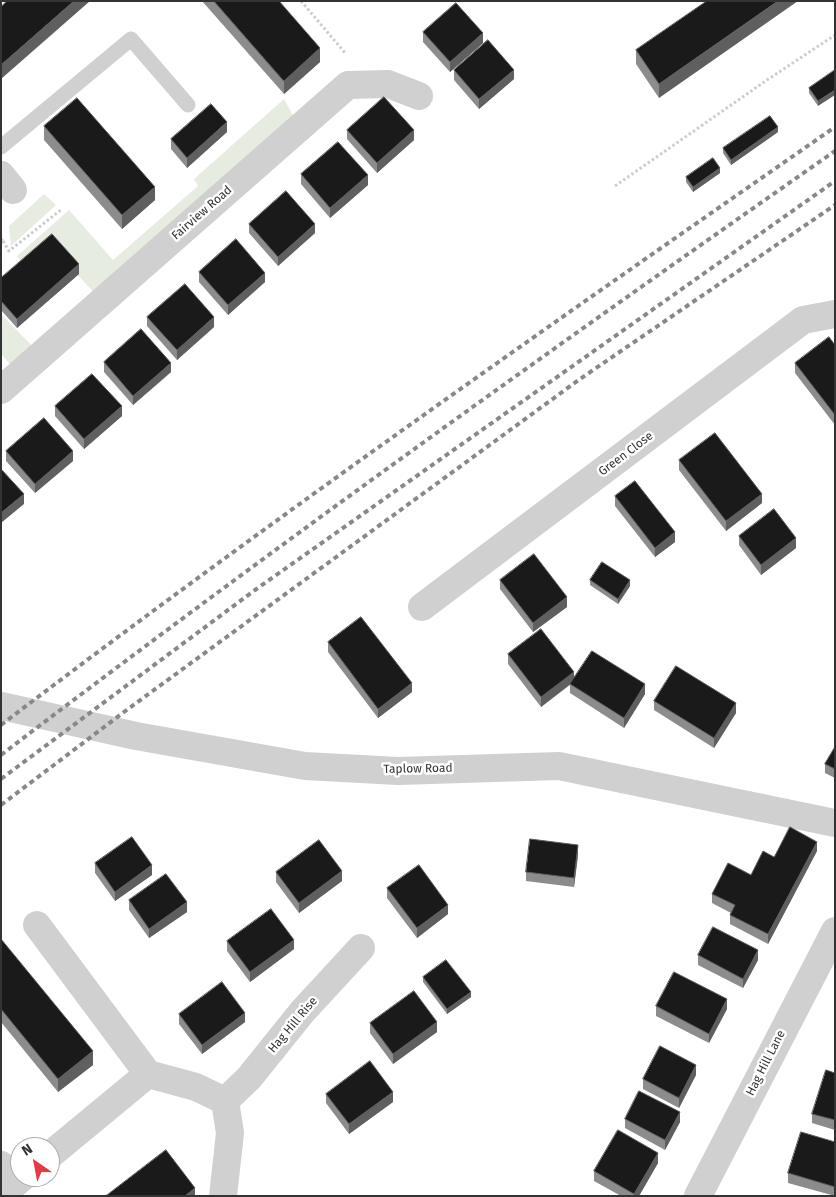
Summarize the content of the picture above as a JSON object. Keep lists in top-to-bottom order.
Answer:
{
  "streets": {
    "street": [
      "Fairview Road",
      "Green Close",
      "Taplow Road",
      "Hag Hill Rise",
      "Hag Hill Lane"
    ]
  },
  "north": "top left"
}
